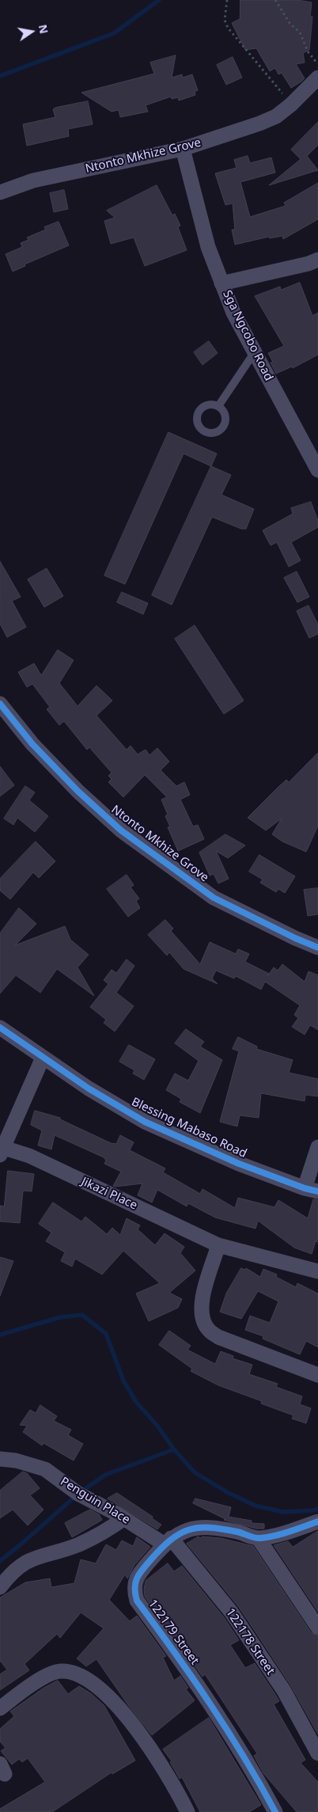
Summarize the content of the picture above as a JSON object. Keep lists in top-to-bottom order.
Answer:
{
  "streets": {
    "street": [
      "Ntonto Mkhize Grove",
      "Sga Ngcobo Road",
      "Blessing Mabaso Road",
      "Jikazi Place",
      "Penguin Place",
      "122179 Street",
      "122178 Street"
    ]
  },
  "crossings": [
    ["Ntonto Mkhize Grove", "Sga Ngcobo Road"],
    ["Penguin Place", "122179 Street"],
    ["Penguin Place", "122178 Street"],
    ["122179 Street", "122178 Street"]
  ],
  "north": "right"
}
